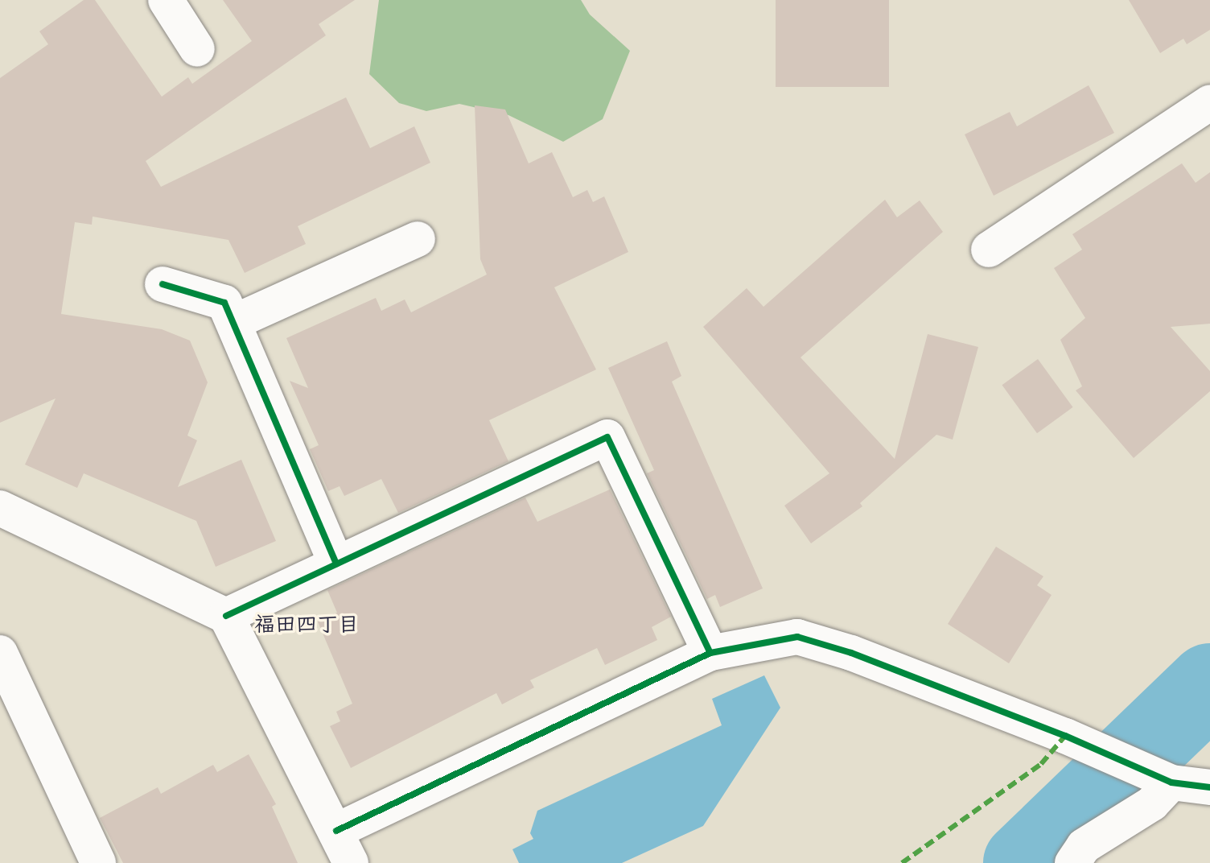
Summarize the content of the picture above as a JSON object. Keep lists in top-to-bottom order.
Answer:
{
  "districts": ["福田四丁目"]
}
